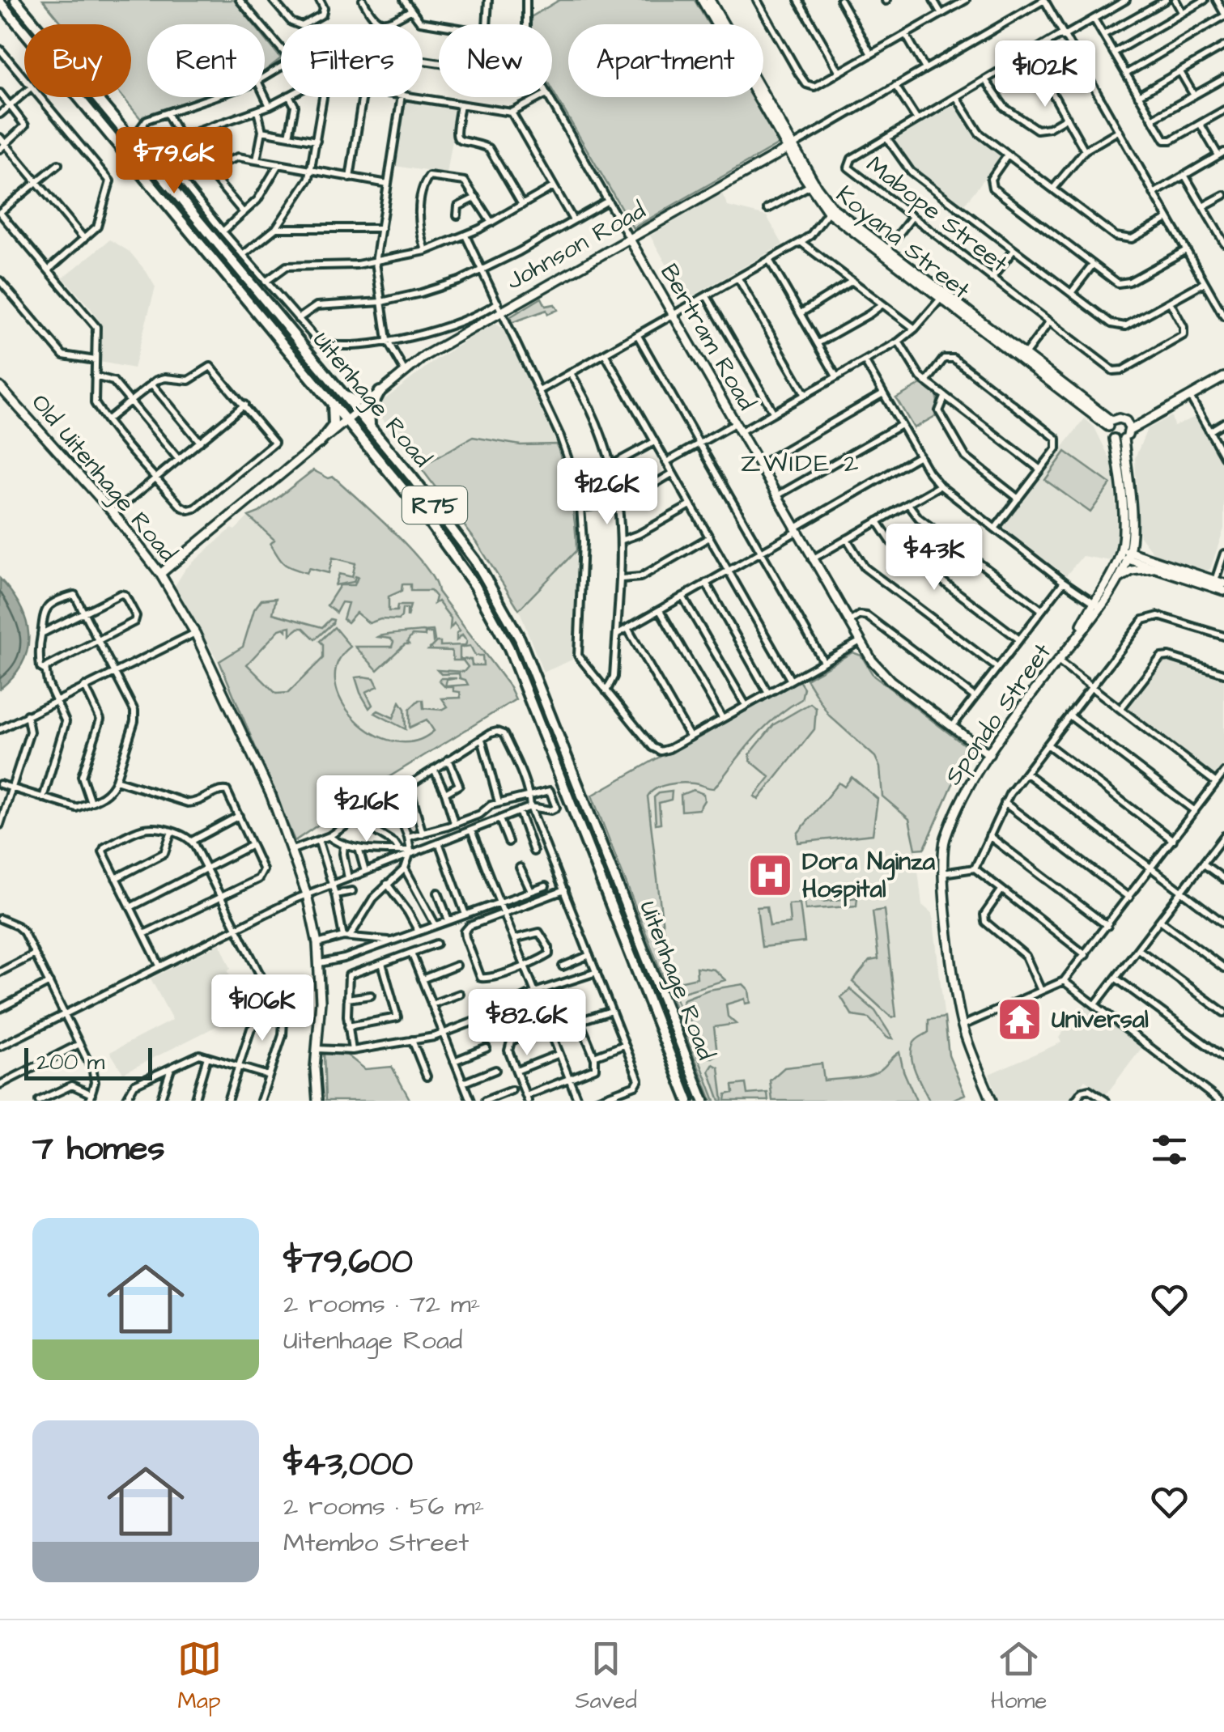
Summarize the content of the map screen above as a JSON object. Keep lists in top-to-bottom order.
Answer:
{
  "streets": {
    "main road": [
      "Koyana Street",
      "Johnson Road",
      "Bertram Road",
      "Uitenhage Road",
      "Old Uitenhage Road",
      "R75",
      "Spondo Street"
    ],
    "street": ["Mabope Street"]
  },
  "crossings": [
    ["Koyana Street", "Johnson Road"],
    ["Johnson Road", "Bertram Road"],
    ["Johnson Road", "Uitenhage Road"],
    ["Johnson Road", "Old Uitenhage Road"],
    ["Bertram Road", "Spondo Street"]
  ],
  "districts": ["ZWIDE 2"],
  "places": {
    "hospital": ["Dora Nginza Hospital"],
    "temple": ["Universal"]
  },
  "scale_bar": "200 m",
  "page": {
    "chip": [
      "Buy",
      "Rent",
      "Filters",
      "New",
      "Apartment"
    ],
    "price": [
      "$102K",
      "$79.6K",
      "$126K",
      "$43K",
      "$216K",
      "$106K",
      "$82.6K"
    ],
    "scale": "200 m",
    "heading": "7 homes",
    "list": [
      {
        "name": "$79,600",
        "note": "2 rooms · 72 m² · Uitenhage Road"
      },
      {
        "name": "$43,000",
        "note": "2 rooms · 56 m² · Mtembo Street"
      }
    ],
    "tabs": ["Map", "Saved", "Home"]
  }
}
